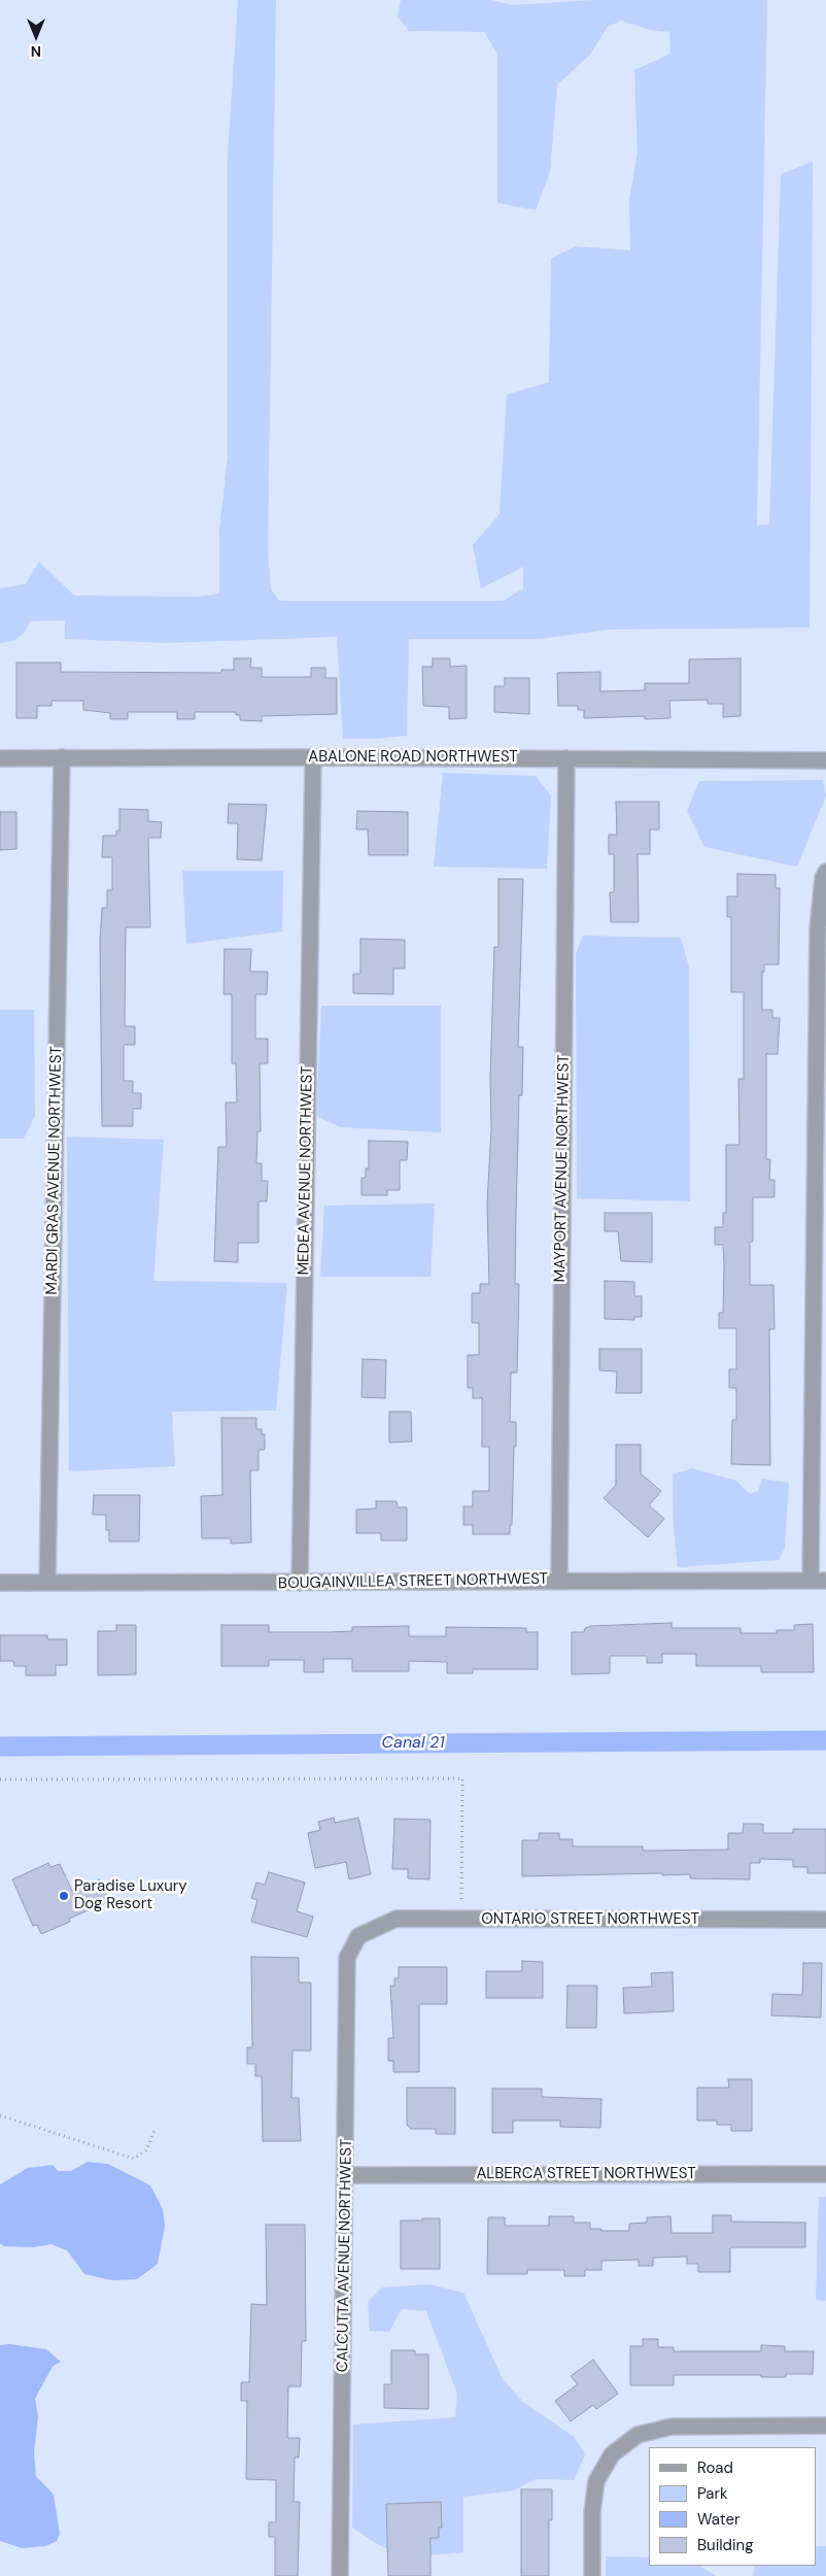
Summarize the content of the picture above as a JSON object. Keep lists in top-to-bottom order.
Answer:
{
  "streets": {
    "street": [
      "ABALONE ROAD NORTHWEST",
      "MAYPORT AVENUE NORTHWEST",
      "MARDI GRAS AVENUE NORTHWEST",
      "MEDEA AVENUE NORTHWEST",
      "BOUGAINVILLEA STREET NORTHWEST",
      "ONTARIO STREET NORTHWEST",
      "ALBERCA STREET NORTHWEST",
      "CALCUTTA AVENUE NORTHWEST"
    ]
  },
  "crossings": [
    ["ABALONE ROAD NORTHWEST", "MAYPORT AVENUE NORTHWEST"],
    ["ABALONE ROAD NORTHWEST", "MARDI GRAS AVENUE NORTHWEST"],
    ["ABALONE ROAD NORTHWEST", "MEDEA AVENUE NORTHWEST"],
    ["MAYPORT AVENUE NORTHWEST", "BOUGAINVILLEA STREET NORTHWEST"],
    ["MARDI GRAS AVENUE NORTHWEST", "BOUGAINVILLEA STREET NORTHWEST"],
    ["MEDEA AVENUE NORTHWEST", "BOUGAINVILLEA STREET NORTHWEST"],
    ["ONTARIO STREET NORTHWEST", "CALCUTTA AVENUE NORTHWEST"],
    ["ALBERCA STREET NORTHWEST", "CALCUTTA AVENUE NORTHWEST"]
  ],
  "water": ["Canal 21"],
  "places": ["Paradise Luxury Dog Resort"],
  "legend": [
    "Road",
    "Park",
    "Water",
    "Building"
  ],
  "north": "bottom"
}
